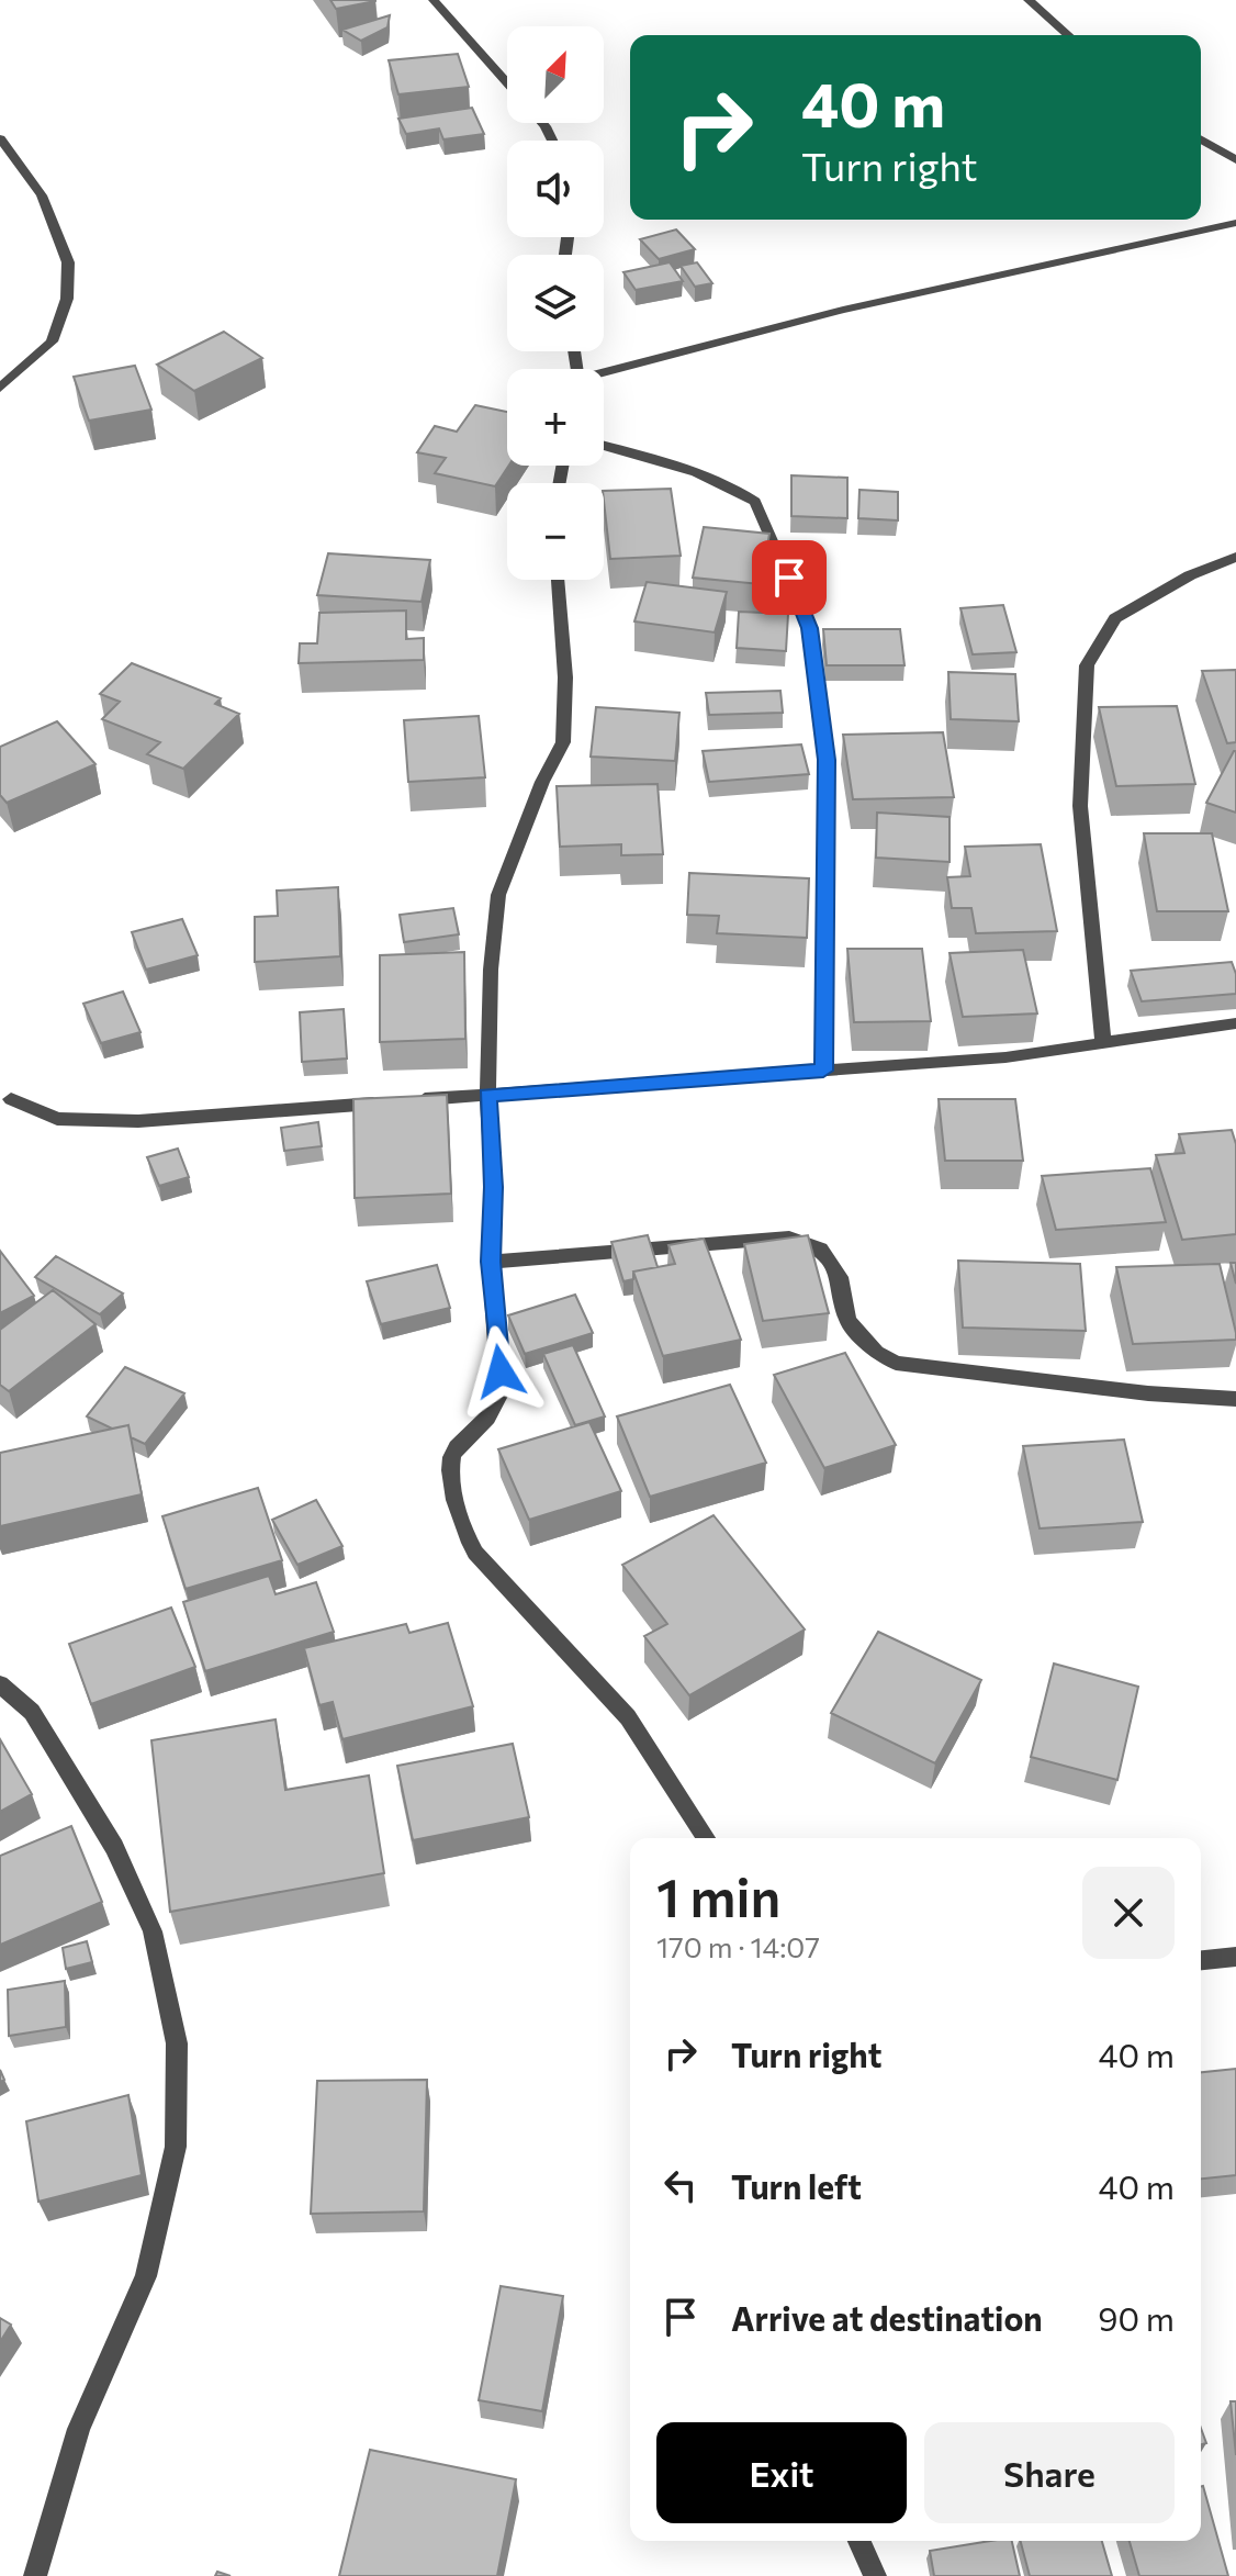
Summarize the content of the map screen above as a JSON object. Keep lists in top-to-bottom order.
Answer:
{
  "north": "top right",
  "page": {
    "map_buttons": ["+", "−"],
    "turn": ["40 m", "Turn right"],
    "heading": ["1 min", "170 m · 14:07"],
    "list": [
      {
        "name": "Turn right",
        "value": "40 m"
      },
      {
        "name": "Turn left",
        "value": "40 m"
      },
      {
        "name": "Arrive at destination",
        "value": "90 m"
      }
    ],
    "buttons": ["Exit", "Share"]
  }
}
